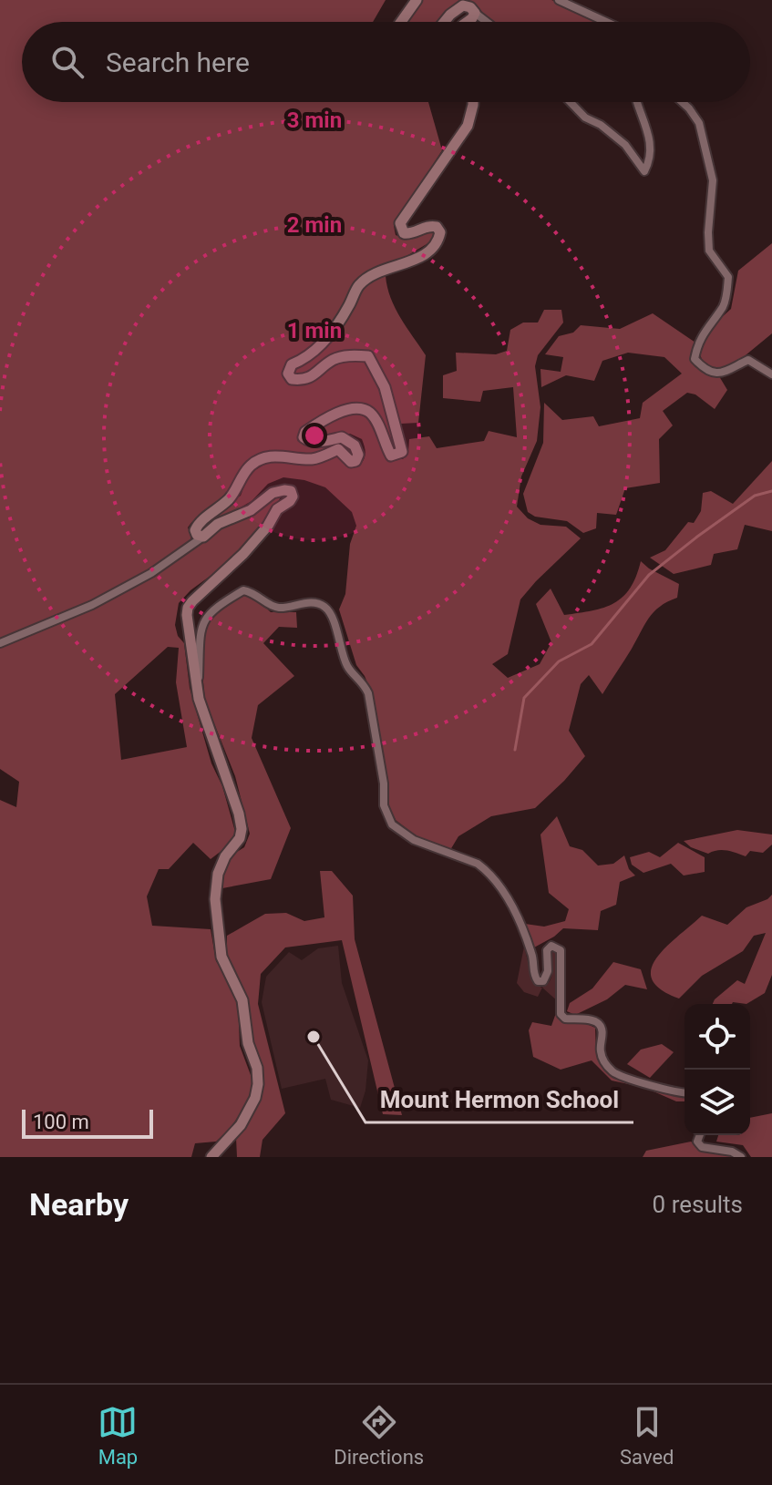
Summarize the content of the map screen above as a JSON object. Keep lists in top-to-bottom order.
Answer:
{
  "places": ["Mount Hermon School"],
  "scale_bar": "100 m",
  "page": {
    "search": "Search here",
    "scale": "100 m",
    "heading": ["Nearby", "0 results"],
    "nav": ["Map", "Directions", "Saved"]
  },
  "rings": ["3 min", "2 min", "1 min"]
}
